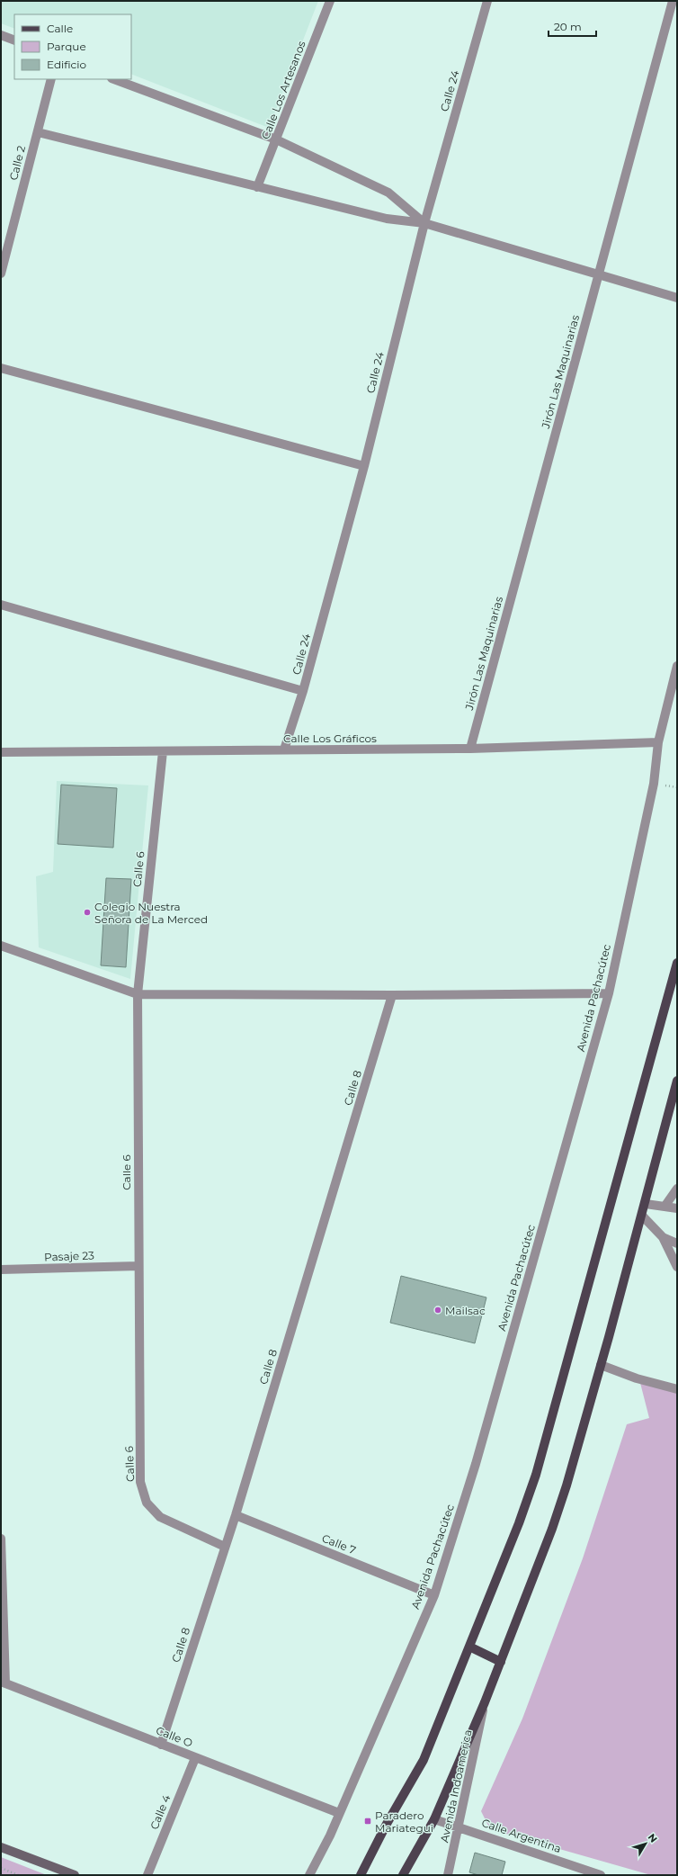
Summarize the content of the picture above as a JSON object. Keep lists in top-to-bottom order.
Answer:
{
  "streets": {
    "street": [
      "Calle Los Artesanos",
      "Calle 24",
      "Calle 2",
      "Jirón Las Maquinarias",
      "Calle Los Gráficos",
      "Calle 6",
      "Avenida Pachacútec",
      "Calle 8",
      "Pasaje 23",
      "Calle 7",
      "Calle O",
      "Avenida Indoamerica",
      "Calle 4",
      "Calle Argentina"
    ]
  },
  "crossings": [
    ["Calle 24", "Calle Los Gráficos"],
    ["Jirón Las Maquinarias", "Calle Los Gráficos"],
    ["Calle Los Gráficos", "Calle 6"],
    ["Calle Los Gráficos", "Avenida Pachacútec"],
    ["Calle 6", "Calle 8"],
    ["Calle 6", "Pasaje 23"],
    ["Avenida Pachacútec", "Calle 7"],
    ["Avenida Pachacútec", "Calle O"],
    ["Calle 8", "Calle 7"],
    ["Calle 8", "Calle O"],
    ["Calle O", "Calle 4"],
    ["Avenida Indoamerica", "Calle Argentina"]
  ],
  "places": {
    "other": ["Colegio Nuestra Señora de La Merced", "Mailsac"],
    "transit": ["Paradero Mariategui"]
  },
  "legend": ["Calle", "Parque", "Edificio"],
  "scale_bar": "20 m",
  "north": "top right"
}
